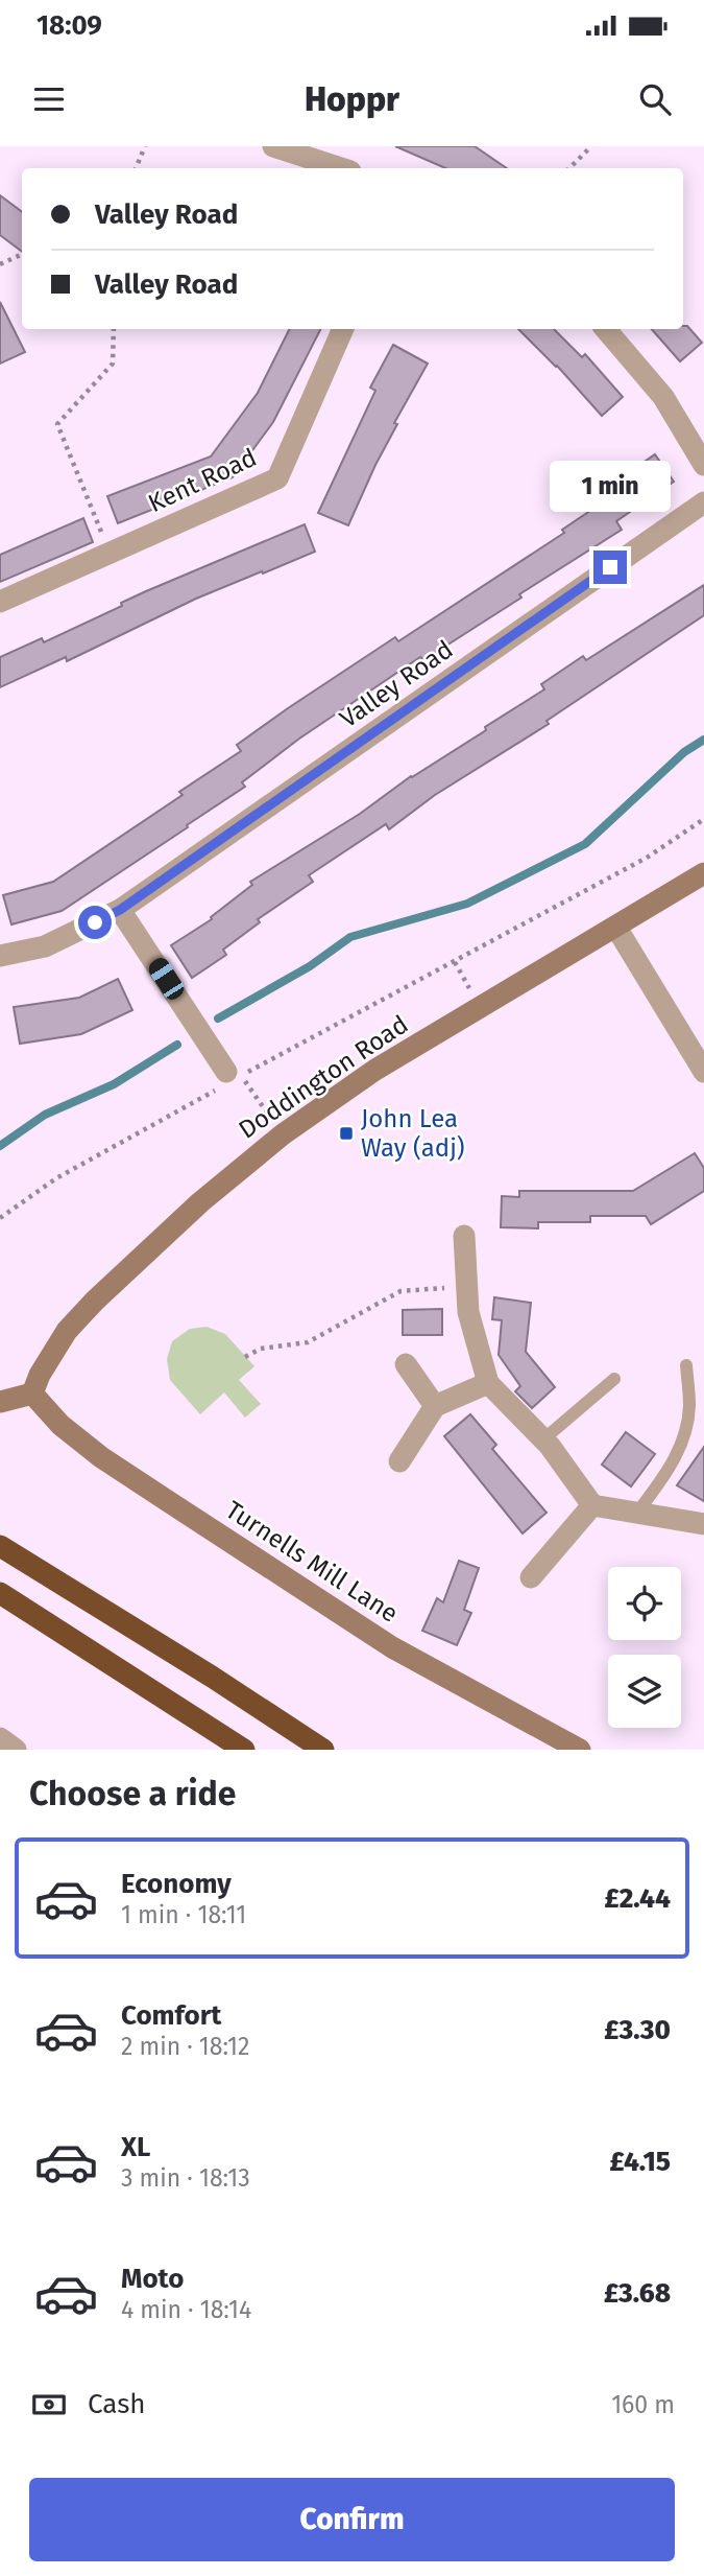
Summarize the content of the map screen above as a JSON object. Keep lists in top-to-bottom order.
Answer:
{
  "streets": {
    "street": [
      "Kent Road",
      "Valley Road",
      "Doddington Road",
      "Turnells Mill Lane"
    ]
  },
  "crossings": [
    ["Doddington Road", "Turnells Mill Lane"]
  ],
  "places": {
    "transit": ["John Lea Way (adj)"]
  },
  "page": {
    "status": "18:09",
    "header": "Hoppr",
    "banner": ["Valley Road", "Valley Road"],
    "bubble": "1 min",
    "heading": "Choose a ride",
    "list": [
      {
        "name": "Economy",
        "note": "1 min · 18:11",
        "value": "£2.44"
      },
      {
        "name": "Comfort",
        "note": "2 min · 18:12",
        "value": "£3.30"
      },
      {
        "name": "XL",
        "note": "3 min · 18:13",
        "value": "£4.15"
      },
      {
        "name": "Moto",
        "note": "4 min · 18:14",
        "value": "£3.68"
      }
    ],
    "pay": ["Cash", "160 m"],
    "buttons": "Confirm"
  }
}
